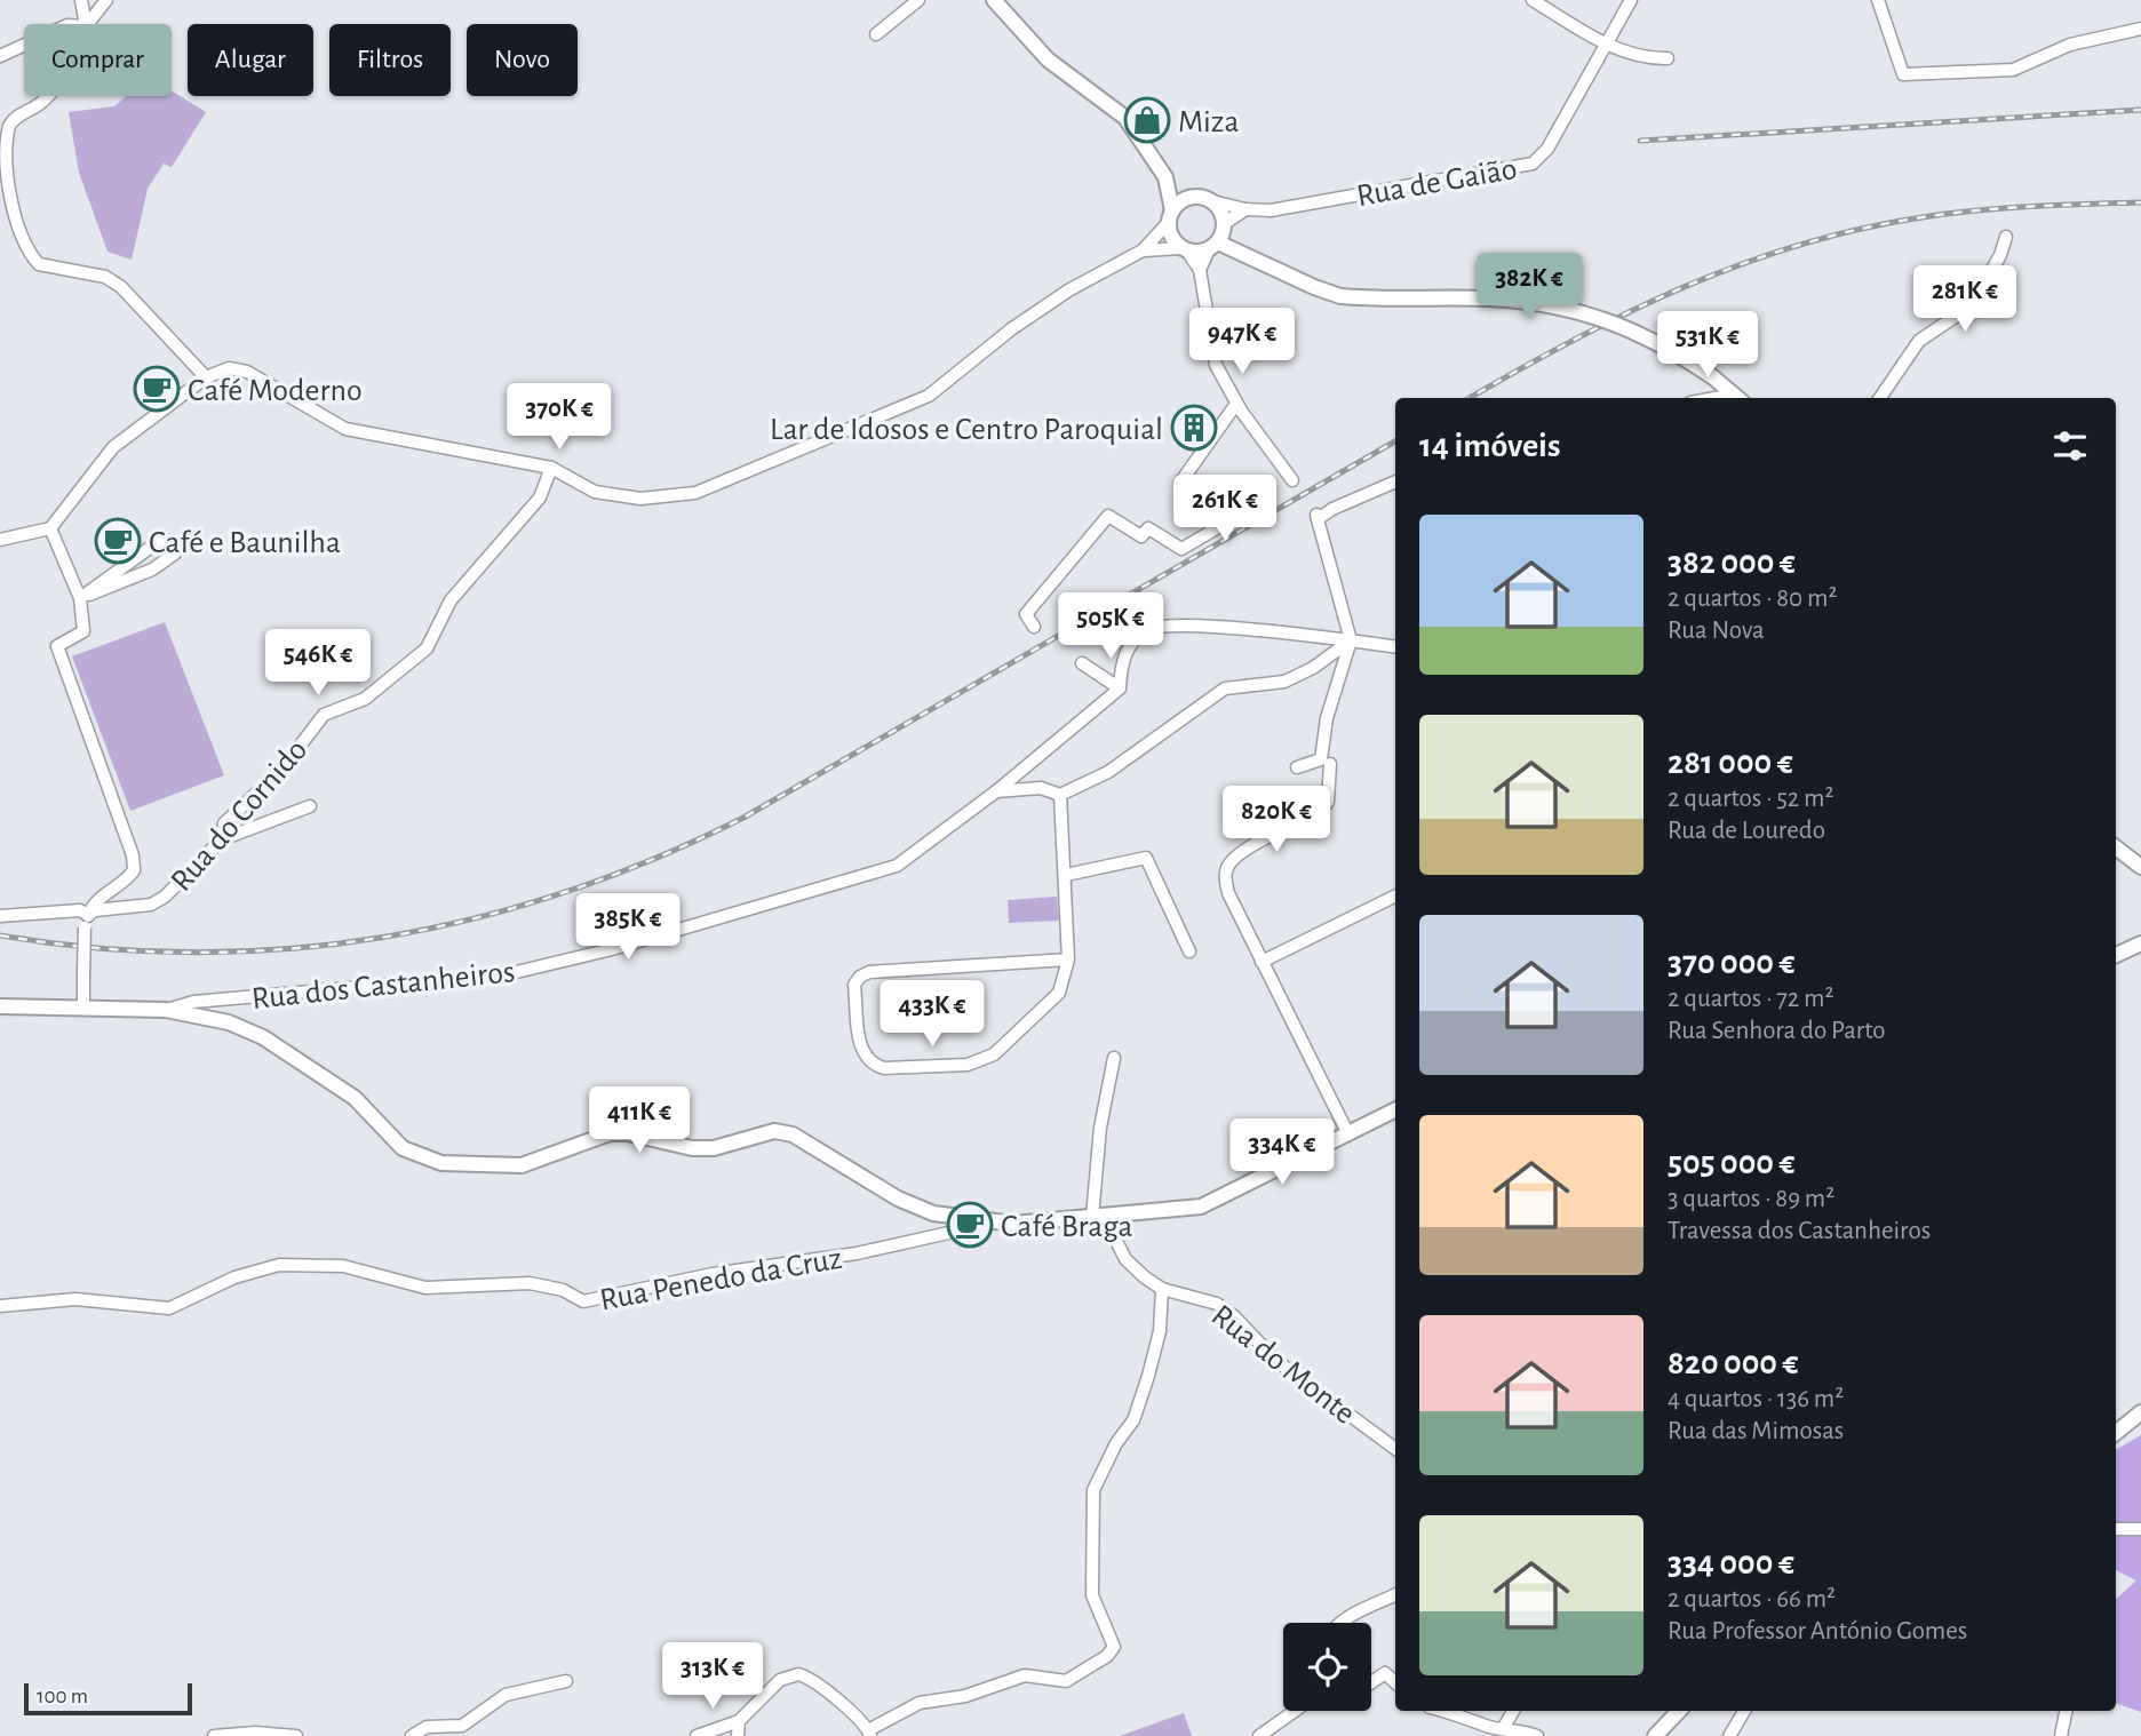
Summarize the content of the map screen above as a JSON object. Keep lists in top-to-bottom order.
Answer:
{
  "streets": {
    "street": [
      "Rua de Gaião",
      "Rua do Cornido",
      "Rua dos Castanheiros",
      "Rua Penedo da Cruz",
      "Rua do Monte"
    ]
  },
  "places": {
    "shop": ["Miza"],
    "cafe": ["Café Moderno", "Café e Baunilha", "Café Braga"],
    "building": ["Lar de Idosos e Centro Paroquial"]
  },
  "scale_bar": "100 m",
  "page": {
    "chip": [
      "Comprar",
      "Alugar",
      "Filtros",
      "Novo"
    ],
    "price": [
      "382K €",
      "281K €",
      "947K €",
      "531K €",
      "370K €",
      "261K €",
      "505K €",
      "546K €",
      "820K €",
      "385K €",
      "433K €",
      "411K €",
      "334K €",
      "313K €"
    ],
    "heading": "14 imóveis",
    "list": [
      {
        "name": "382 000 €",
        "note": "2 quartos · 80 m² · Rua Nova"
      },
      {
        "name": "281 000 €",
        "note": "2 quartos · 52 m² · Rua de Louredo"
      },
      {
        "name": "370 000 €",
        "note": "2 quartos · 72 m² · Rua Senhora do Parto"
      },
      {
        "name": "505 000 €",
        "note": "3 quartos · 89 m² · Travessa dos Castanheiros"
      },
      {
        "name": "820 000 €",
        "note": "4 quartos · 136 m² · Rua das Mimosas"
      },
      {
        "name": "334 000 €",
        "note": "2 quartos · 66 m² · Rua Professor António Gomes"
      }
    ],
    "scale": "100 m"
  }
}
